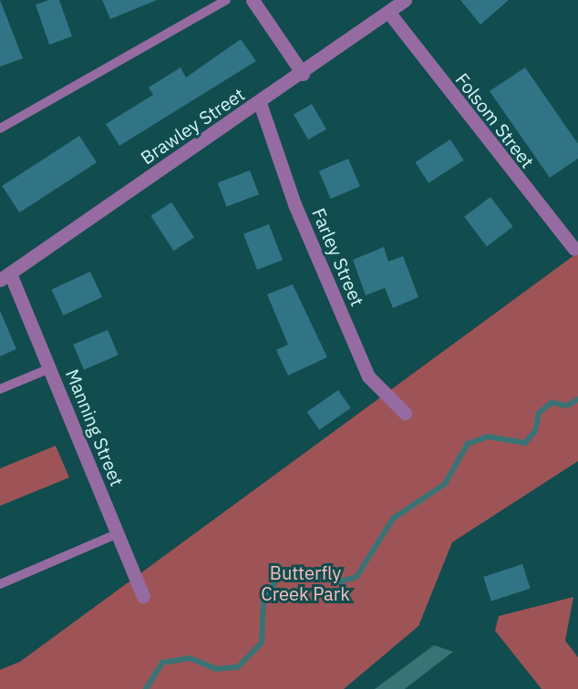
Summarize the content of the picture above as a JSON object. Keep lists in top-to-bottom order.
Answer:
{
  "streets": {
    "street": [
      "Folsom Street",
      "Brawley Street",
      "Farley Street",
      "Manning Street"
    ]
  },
  "crossings": [
    ["Folsom Street", "Brawley Street"],
    ["Brawley Street", "Farley Street"],
    ["Brawley Street", "Manning Street"]
  ],
  "parks": ["Butterfly Creek Park"]
}
